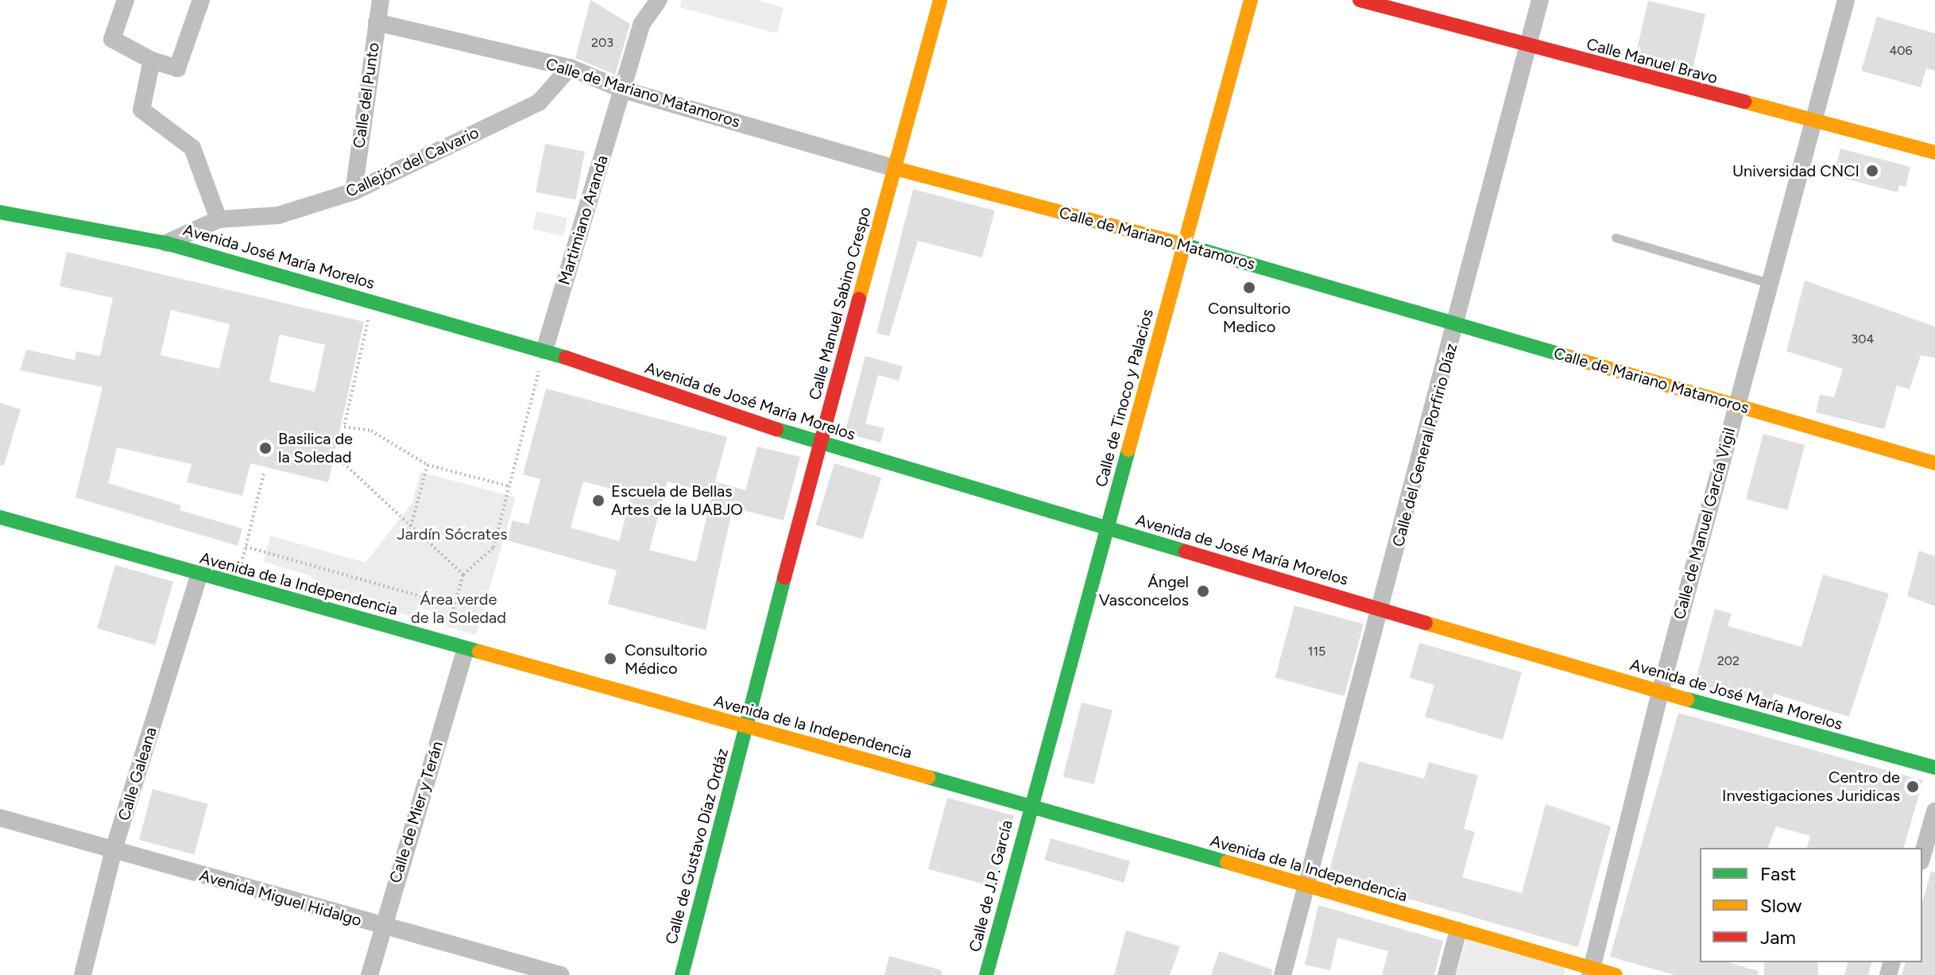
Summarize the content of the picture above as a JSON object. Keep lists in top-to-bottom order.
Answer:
{
  "streets": {
    "street": [
      "Calle Manuel Bravo",
      "Calle de Mariano Matamoros",
      "Calle del Punto",
      "Callejón del Calvario",
      "Martimiano Aranda",
      "Avenida José María Morelos",
      "Calle Manuel Sabino Crespo",
      "Calle de Tinoco y Palacios",
      "Avenida de José María Morelos",
      "Calle del General Porfirio Díaz",
      "Calle de Manuel García Vigil",
      "Avenida de la Independencia",
      "Calle Galeana",
      "Calle de Mier y Terán",
      "Calle de Gustavo Díaz Ordáz",
      "Calle de J.P. García",
      "Avenida Miguel Hidalgo"
    ]
  },
  "crossings": [
    ["Calle Manuel Bravo", "Calle del General Porfirio Díaz"],
    ["Calle Manuel Bravo", "Calle de Manuel García Vigil"],
    ["Calle de Mariano Matamoros", "Calle del Punto"],
    ["Calle de Mariano Matamoros", "Callejón del Calvario"],
    ["Calle de Mariano Matamoros", "Martimiano Aranda"],
    ["Calle de Mariano Matamoros", "Calle Manuel Sabino Crespo"],
    ["Calle de Mariano Matamoros", "Calle de Tinoco y Palacios"],
    ["Calle de Mariano Matamoros", "Calle del General Porfirio Díaz"],
    ["Calle de Mariano Matamoros", "Calle de Manuel García Vigil"],
    ["Calle del Punto", "Callejón del Calvario"],
    ["Callejón del Calvario", "Avenida José María Morelos"],
    ["Martimiano Aranda", "Avenida José María Morelos"],
    ["Martimiano Aranda", "Avenida de José María Morelos"],
    ["Avenida José María Morelos", "Avenida de José María Morelos"],
    ["Calle Manuel Sabino Crespo", "Avenida de José María Morelos"],
    ["Calle Manuel Sabino Crespo", "Avenida de la Independencia"],
    ["Calle Manuel Sabino Crespo", "Calle de Gustavo Díaz Ordáz"],
    ["Calle de Tinoco y Palacios", "Avenida de José María Morelos"],
    ["Calle de Tinoco y Palacios", "Avenida de la Independencia"],
    ["Calle de Tinoco y Palacios", "Calle de J.P. García"],
    ["Avenida de José María Morelos", "Calle del General Porfirio Díaz"],
    ["Avenida de José María Morelos", "Calle de Manuel García Vigil"],
    ["Calle del General Porfirio Díaz", "Avenida de la Independencia"],
    ["Calle de Manuel García Vigil", "Avenida de la Independencia"],
    ["Avenida de la Independencia", "Calle Galeana"],
    ["Avenida de la Independencia", "Calle de Mier y Terán"],
    ["Avenida de la Independencia", "Calle de Gustavo Díaz Ordáz"],
    ["Avenida de la Independencia", "Calle de J.P. García"],
    ["Calle Galeana", "Avenida Miguel Hidalgo"],
    ["Calle de Mier y Terán", "Avenida Miguel Hidalgo"]
  ],
  "parks": ["Jardín Sócrates", "Área verde de la Soledad"],
  "places": [
    "Universidad CNCI",
    "Consultorio Medico",
    "Basilica de la Soledad",
    "Escuela de Bellas Artes de la UABJO",
    "Ángel Vasconcelos",
    "Consultorio Médico",
    "Centro de Investigaciones Juridicas"
  ],
  "house_numbers": [
    "203",
    "406",
    "304",
    "115",
    "202"
  ],
  "legend": ["Fast", "Slow", "Jam"]
}
